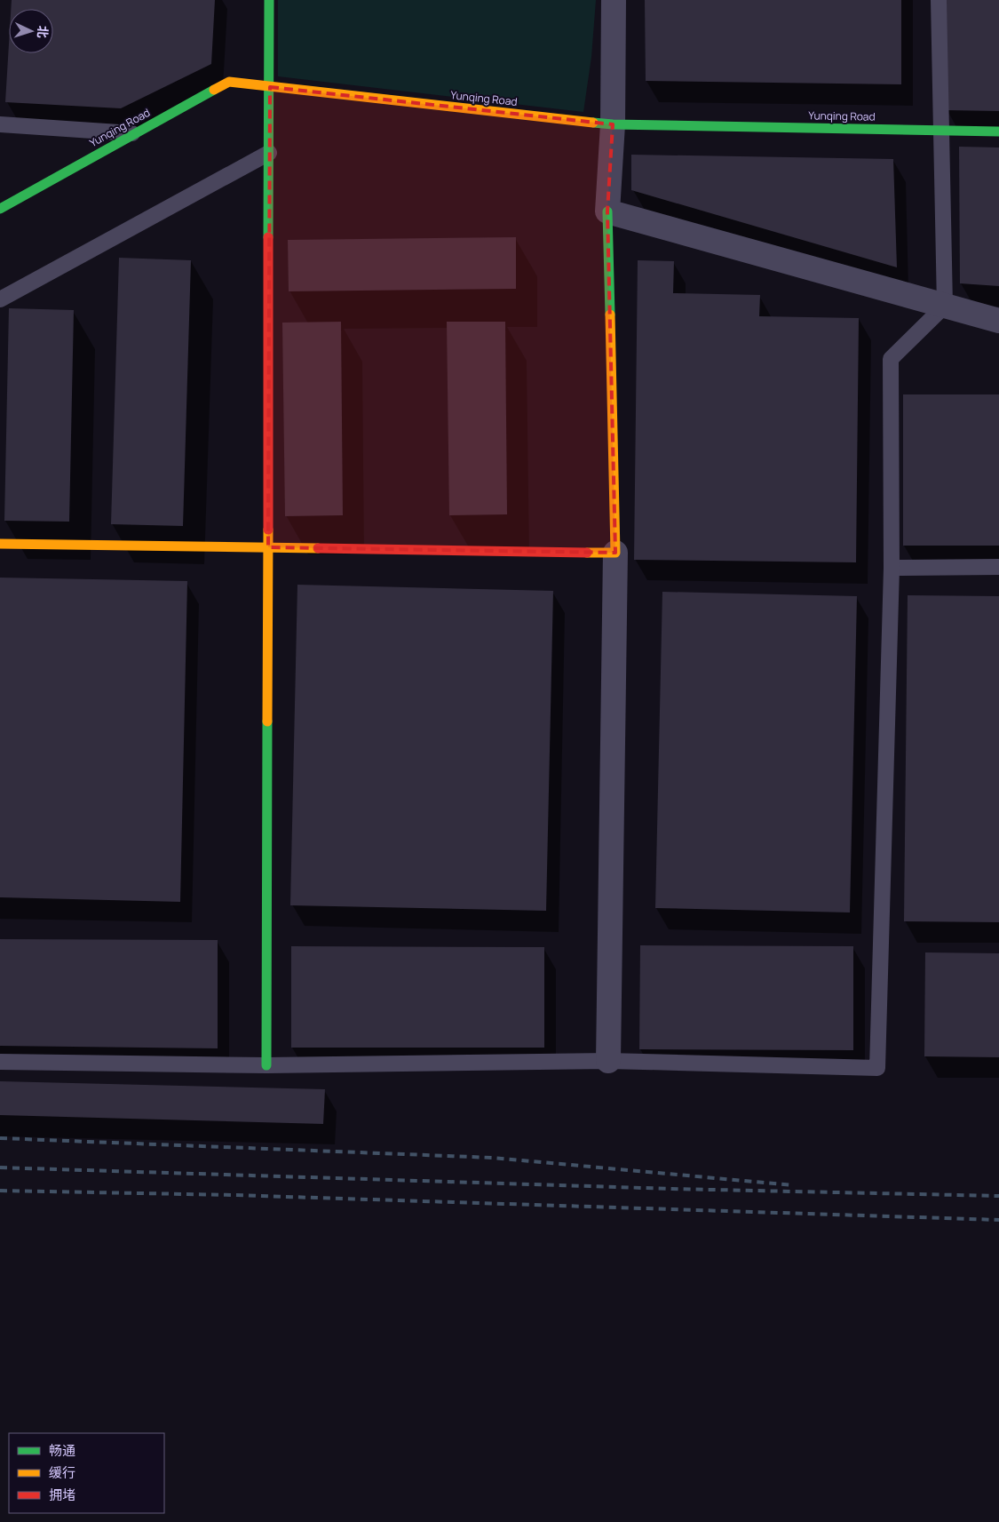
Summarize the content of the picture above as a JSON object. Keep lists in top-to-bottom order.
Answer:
{
  "streets": {
    "street": ["Yunqing Road"]
  },
  "legend": ["畅通", "缓行", "拥堵"],
  "north": "right"
}
